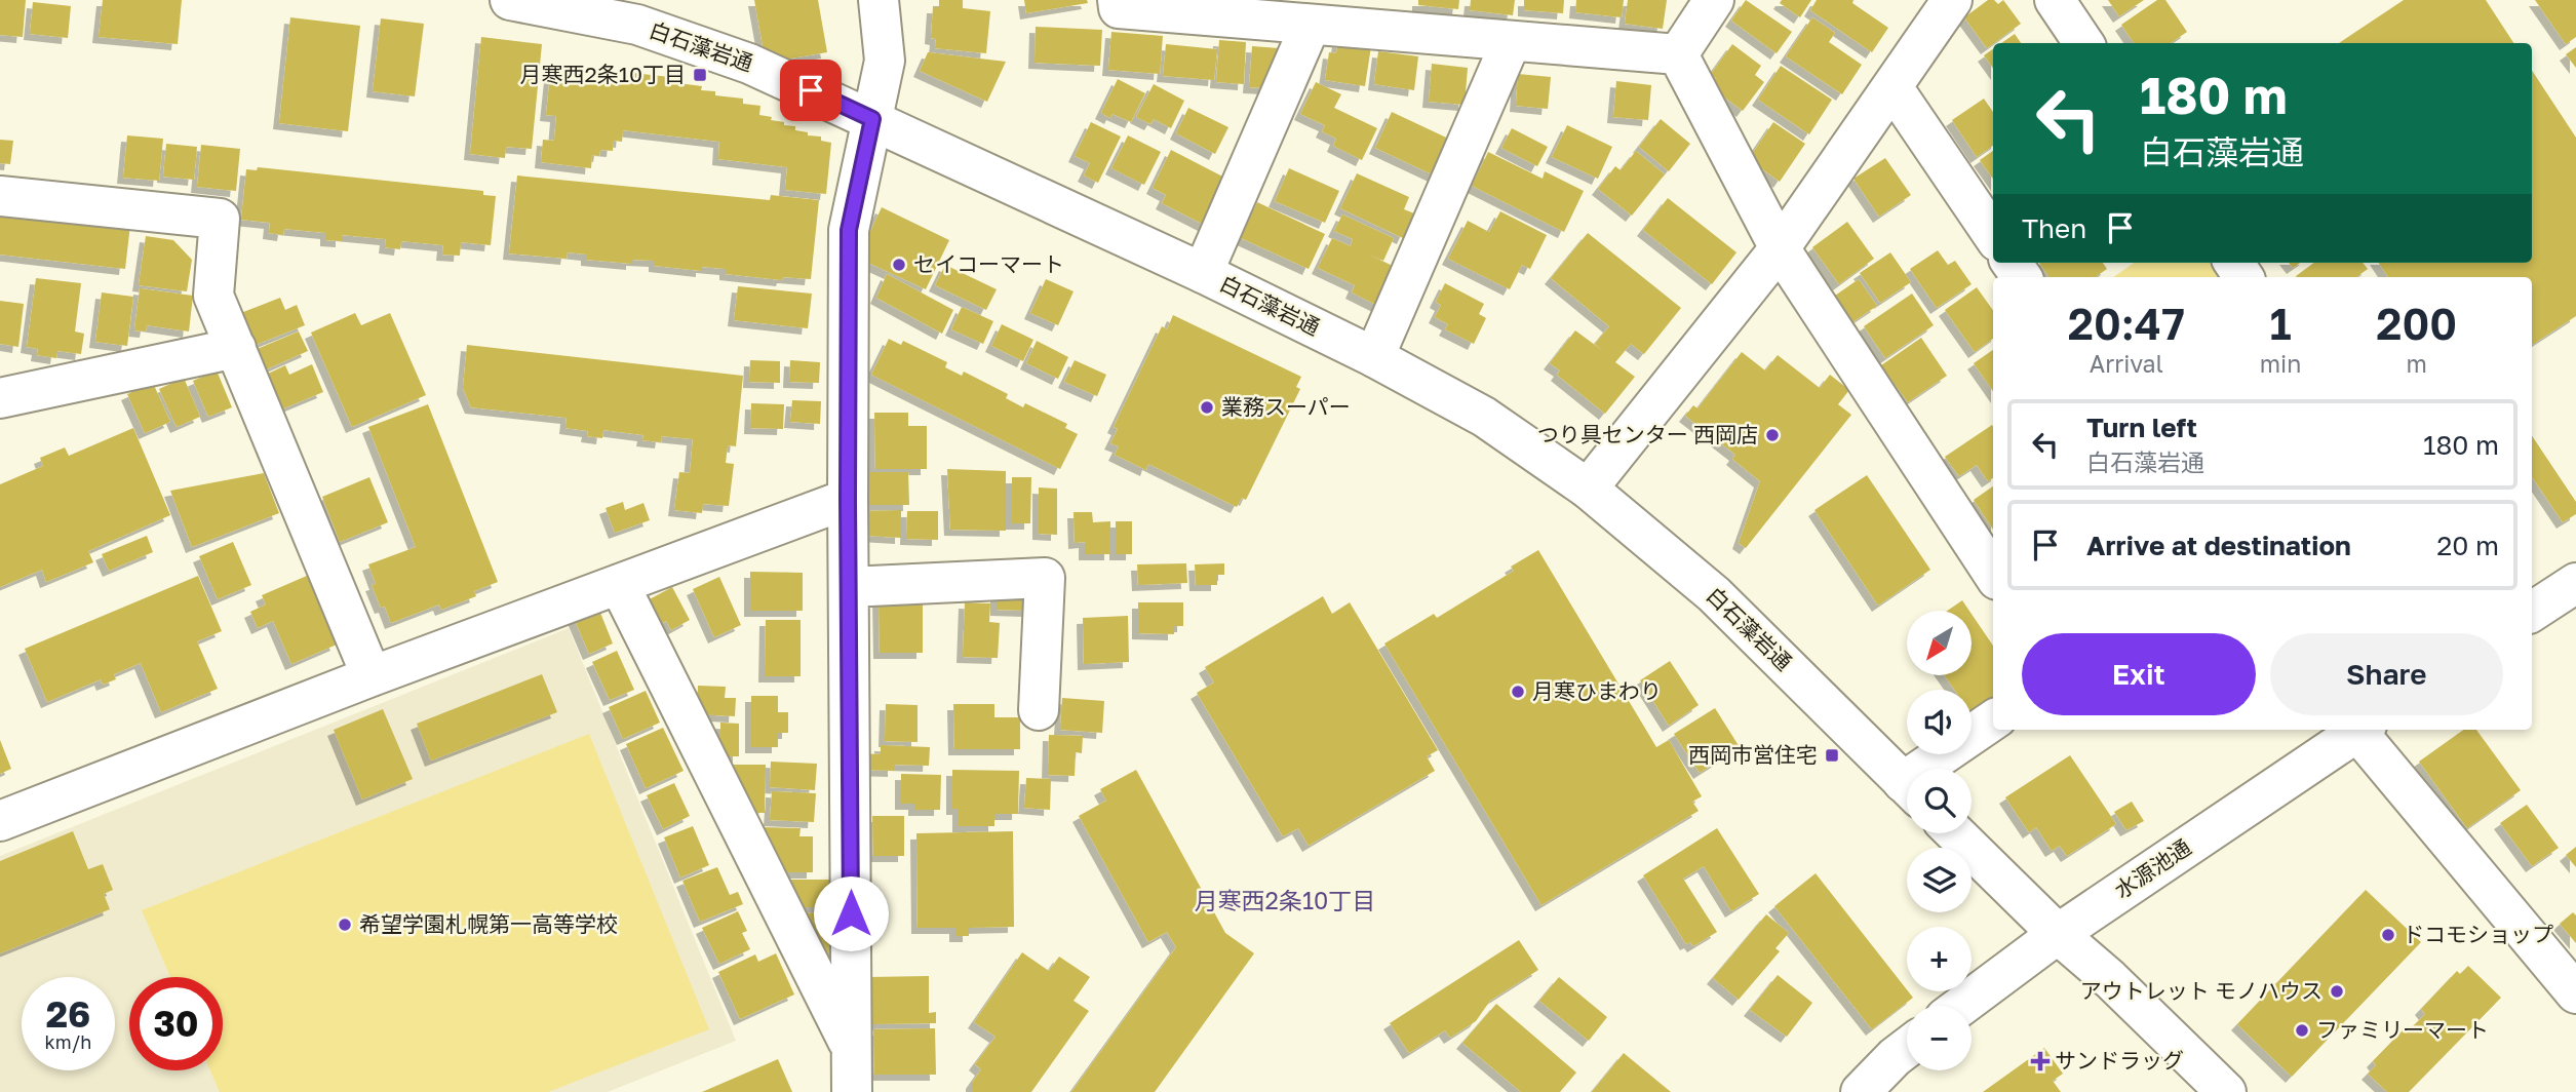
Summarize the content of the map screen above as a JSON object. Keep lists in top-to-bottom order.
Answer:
{
  "streets": {
    "street": ["白石藻岩通", "水源池通"]
  },
  "districts": ["月寒西2条10丁目"],
  "places": {
    "transit": ["月寒西2条10丁目", "西岡市営住宅"],
    "other": [
      "セイコーマート",
      "業務スーパー",
      "つり具センター 西岡店",
      "月寒ひまわり",
      "希望学園札幌第一高等学校",
      "ドコモショップ",
      "アウトレット モノハウス",
      "ファミリーマート"
    ],
    "health": ["サンドラッグ"]
  },
  "north": "bottom left",
  "page": {
    "turn": ["180 m", "白石藻岩通"],
    "then": "Then",
    "eta": [
      "20:47",
      "Arrival",
      "1",
      "min",
      "200",
      "m"
    ],
    "list": [
      {
        "name": "Turn left",
        "note": "白石藻岩通",
        "value": "180 m"
      },
      {
        "name": "Arrive at destination",
        "value": "20 m"
      }
    ],
    "map_buttons": ["+", "−"],
    "buttons": ["Exit", "Share"],
    "speed": "26 km/h",
    "limit": "30"
  }
}
